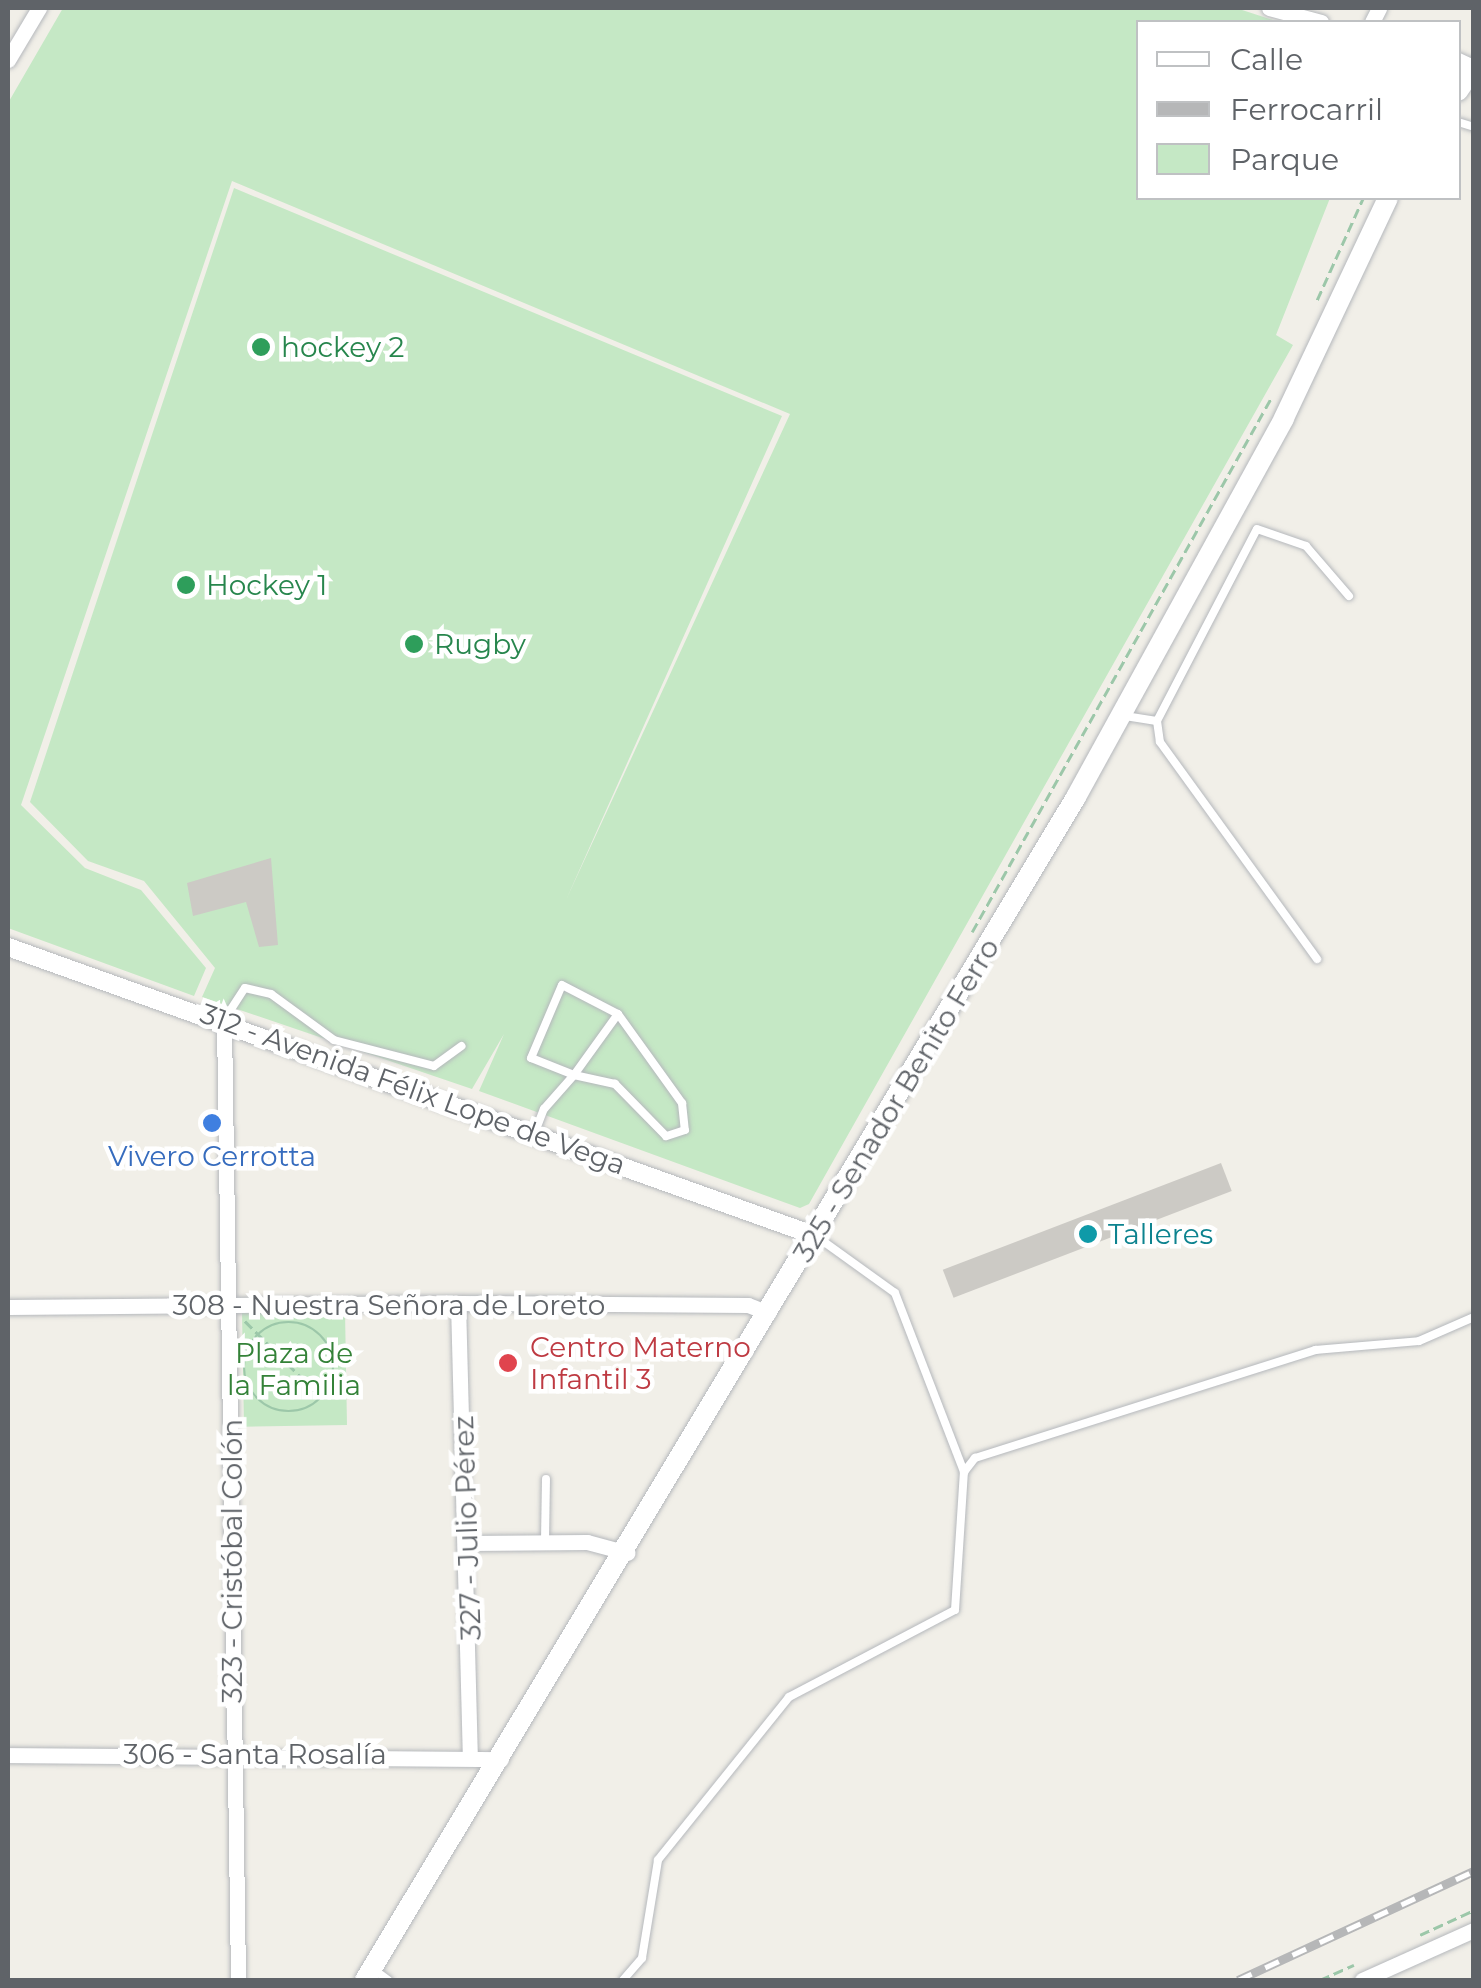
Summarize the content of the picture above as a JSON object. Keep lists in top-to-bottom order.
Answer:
{
  "streets": {
    "main road": ["325 - Senador Benito Ferro"],
    "street": [
      "312 - Avenida Félix Lope de Vega",
      "308 - Nuestra Señora de Loreto",
      "327 - Julio Pérez",
      "323 - Cristóbal Colón",
      "306 - Santa Rosalía"
    ]
  },
  "crossings": [
    ["312 - Avenida Félix Lope de Vega", "325 - Senador Benito Ferro"],
    ["312 - Avenida Félix Lope de Vega", "323 - Cristóbal Colón"],
    ["325 - Senador Benito Ferro", "308 - Nuestra Señora de Loreto"],
    ["325 - Senador Benito Ferro", "306 - Santa Rosalía"],
    ["308 - Nuestra Señora de Loreto", "327 - Julio Pérez"],
    ["308 - Nuestra Señora de Loreto", "323 - Cristóbal Colón"],
    ["327 - Julio Pérez", "306 - Santa Rosalía"],
    ["323 - Cristóbal Colón", "306 - Santa Rosalía"]
  ],
  "parks": ["Plaza de la Familia"],
  "places": [
    "hockey 2",
    "Hockey 1",
    "Rugby",
    "Vivero Cerrotta",
    "Talleres",
    "Centro Materno Infantil 3"
  ],
  "legend": ["Calle", "Ferrocarril", "Parque"]
}
